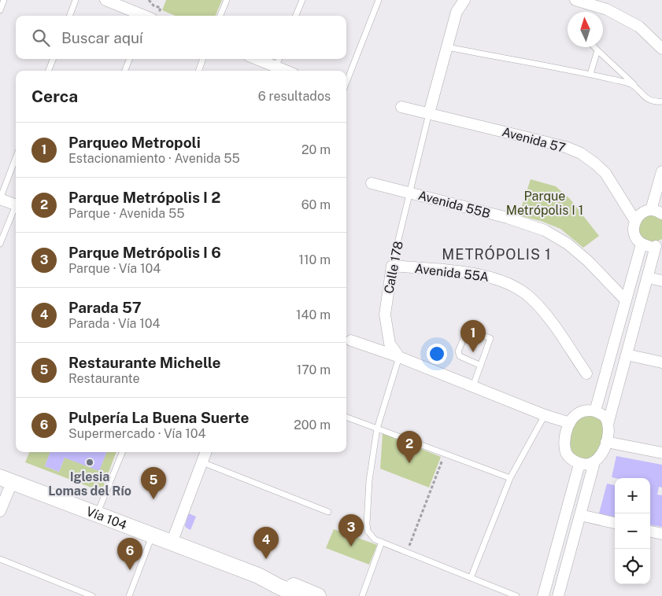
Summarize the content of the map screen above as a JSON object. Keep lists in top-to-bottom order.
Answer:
{
  "streets": {
    "main road": ["Vía 104"],
    "street": [
      "Avenida 57",
      "Avenida 55B",
      "Calle 178",
      "Avenida 55A"
    ]
  },
  "crossings": [
    ["Avenida 57", "Calle 178"],
    ["Avenida 55B", "Calle 178"],
    ["Calle 178", "Avenida 55A"]
  ],
  "districts": ["METRÓPOLIS 1"],
  "parks": ["Parque Metrópolis I 1"],
  "places": ["Iglesia Lomas del Río"],
  "north": "top",
  "page": {
    "search": "Buscar aquí",
    "heading": ["Cerca", "6 resultados"],
    "list": [
      {
        "mark": "1",
        "name": "Parqueo Metropoli",
        "note": "Estacionamiento · Avenida 55",
        "value": "20 m"
      },
      {
        "mark": "2",
        "name": "Parque Metrópolis I 2",
        "note": "Parque · Avenida 55",
        "value": "60 m"
      },
      {
        "mark": "3",
        "name": "Parque Metrópolis I 6",
        "note": "Parque · Vía 104",
        "value": "110 m"
      },
      {
        "mark": "4",
        "name": "Parada 57",
        "note": "Parada · Vía 104",
        "value": "140 m"
      },
      {
        "mark": "5",
        "name": "Restaurante Michelle",
        "note": "Restaurante",
        "value": "170 m"
      },
      {
        "mark": "6",
        "name": "Pulpería La Buena Suerte",
        "note": "Supermercado · Vía 104",
        "value": "200 m"
      }
    ],
    "pins": [
      "1",
      "2",
      "5",
      "3",
      "4",
      "6"
    ],
    "map_buttons": ["+", "−"]
  }
}
